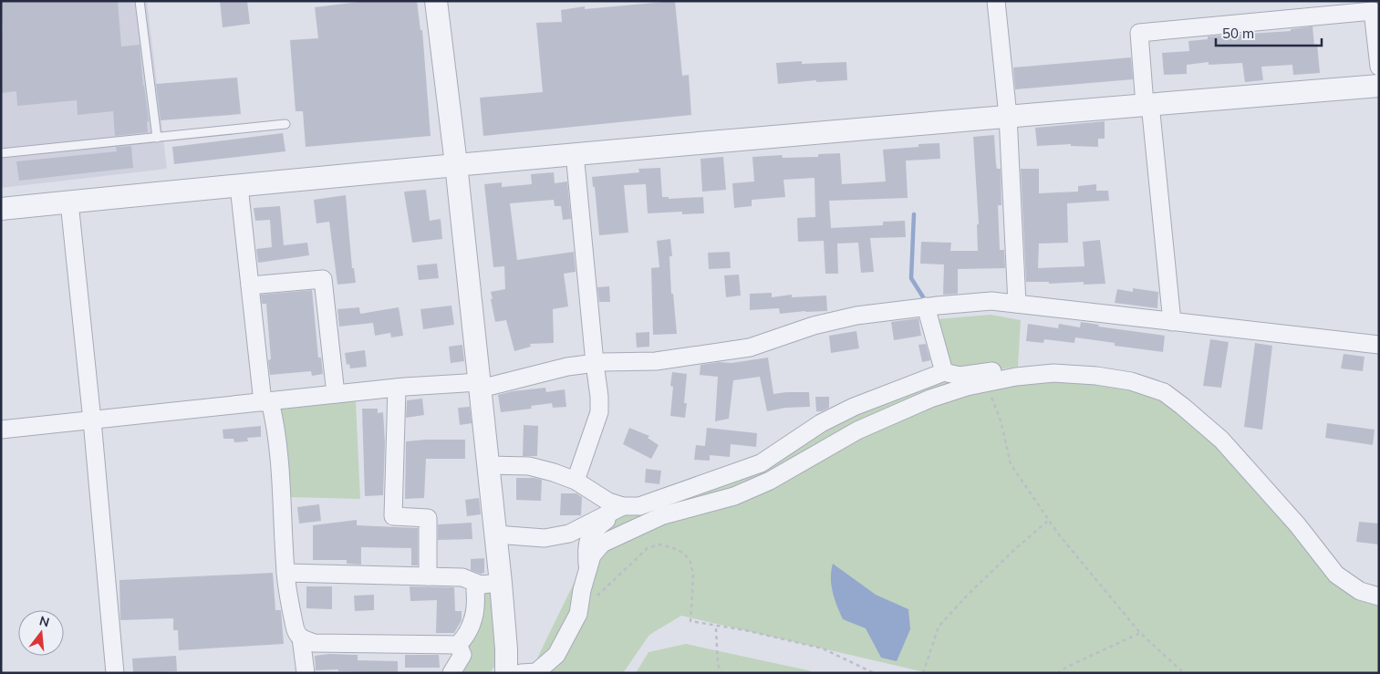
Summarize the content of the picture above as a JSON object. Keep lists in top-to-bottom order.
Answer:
{
  "scale_bar": "50 m",
  "north": "top"
}
